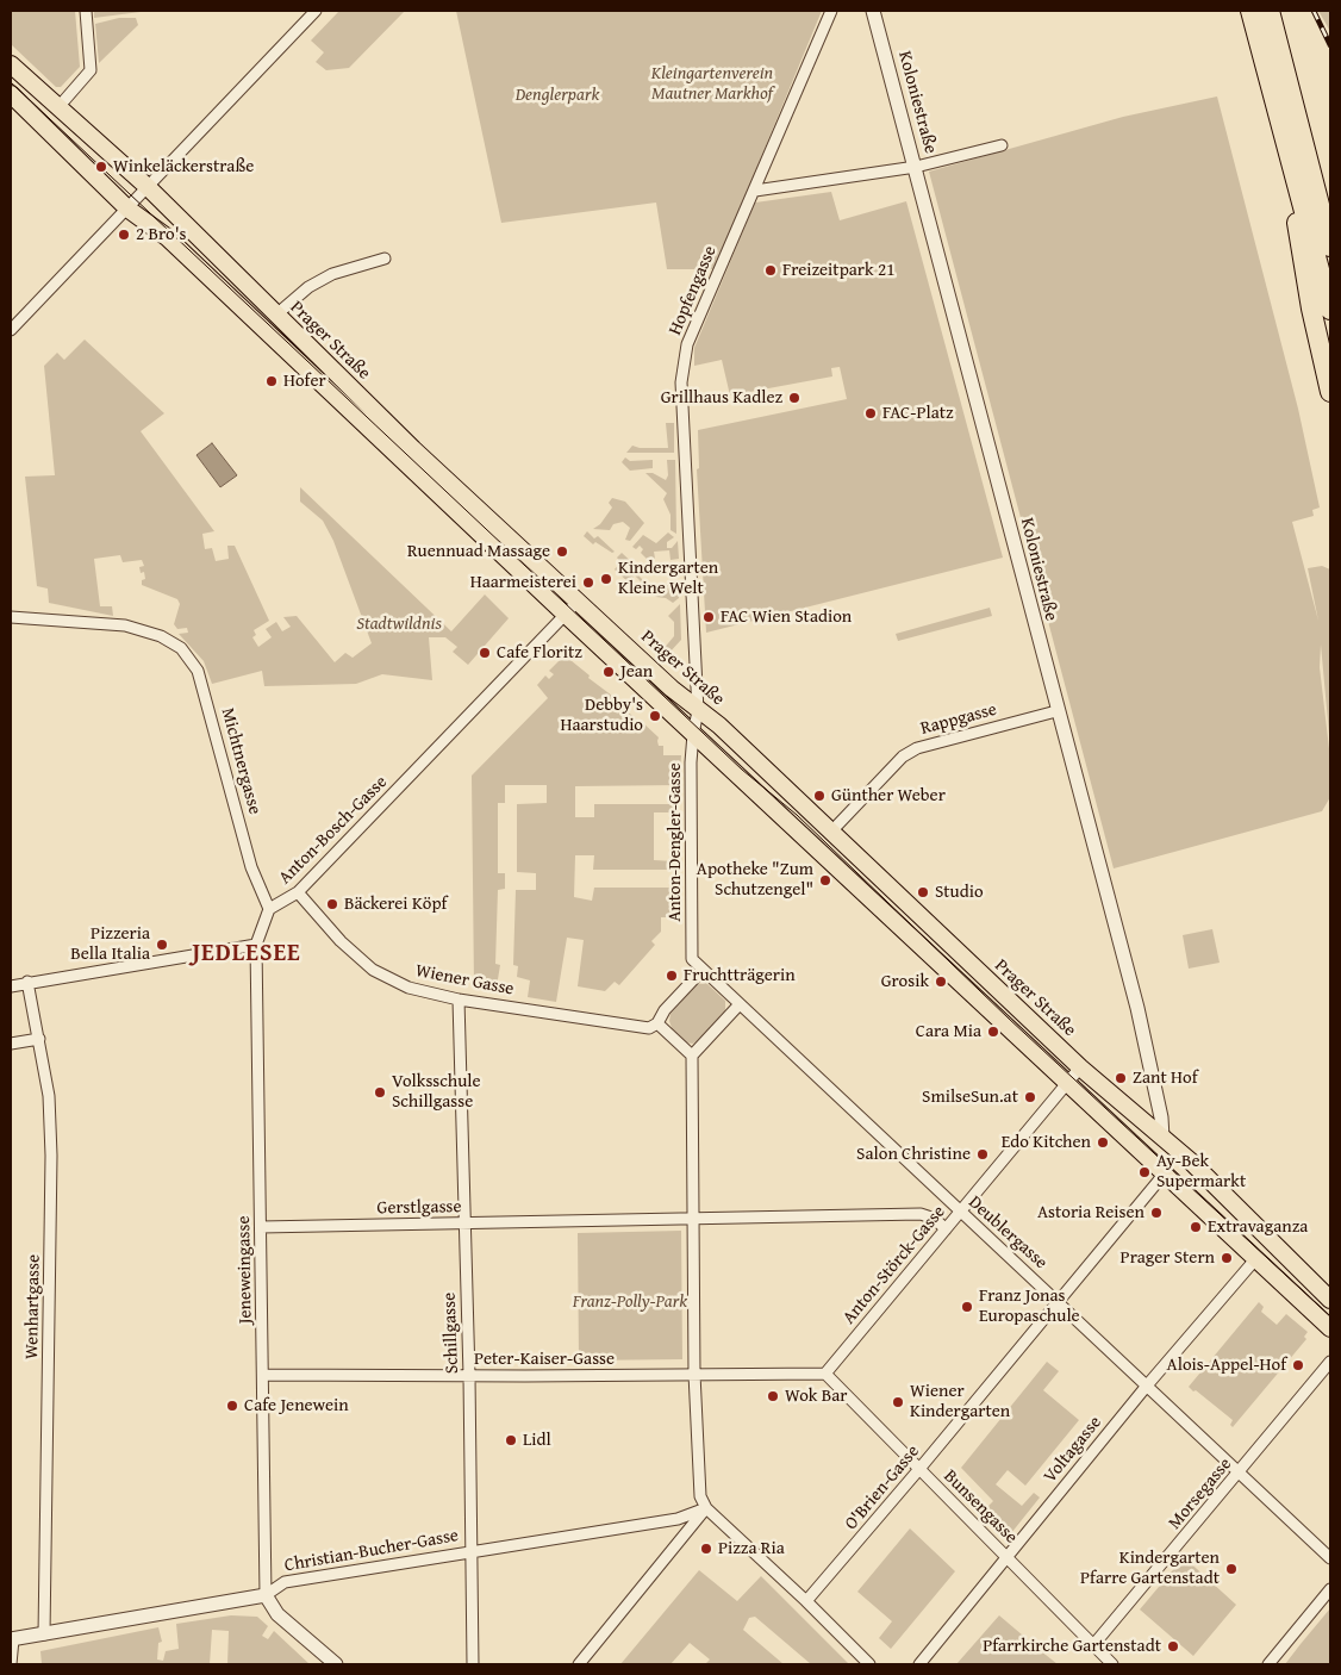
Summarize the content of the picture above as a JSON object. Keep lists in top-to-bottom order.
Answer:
{
  "streets": {
    "main road": ["Prager Straße"],
    "street": [
      "Koloniestraße",
      "Hopfengasse",
      "Rappgasse",
      "Michtnergasse",
      "Anton-Bosch-Gasse",
      "Anton-Dengler-Gasse",
      "Wiener Gasse",
      "Gerstlgasse",
      "Deublergasse",
      "Anton-Störck-Gasse",
      "Jeneweingasse",
      "Wenhartgasse",
      "Schillgasse",
      "Peter-Kaiser-Gasse",
      "Voltagasse",
      "O'Brien-Gasse",
      "Morsegasse",
      "Bunsengasse",
      "Christian-Bucher-Gasse"
    ]
  },
  "crossings": [
    ["Koloniestraße", "Prager Straße"],
    ["Koloniestraße", "Rappgasse"],
    ["Hopfengasse", "Prager Straße"],
    ["Hopfengasse", "Anton-Dengler-Gasse"],
    ["Prager Straße", "Rappgasse"],
    ["Prager Straße", "Anton-Bosch-Gasse"],
    ["Prager Straße", "Anton-Dengler-Gasse"],
    ["Prager Straße", "Anton-Störck-Gasse"],
    ["Prager Straße", "Voltagasse"],
    ["Prager Straße", "O'Brien-Gasse"],
    ["Michtnergasse", "Anton-Bosch-Gasse"],
    ["Anton-Bosch-Gasse", "Wiener Gasse"],
    ["Anton-Dengler-Gasse", "Deublergasse"],
    ["Wiener Gasse", "Schillgasse"],
    ["Gerstlgasse", "Jeneweingasse"],
    ["Gerstlgasse", "Schillgasse"],
    ["Deublergasse", "Anton-Störck-Gasse"],
    ["Deublergasse", "Voltagasse"],
    ["Deublergasse", "O'Brien-Gasse"],
    ["Deublergasse", "Morsegasse"],
    ["Anton-Störck-Gasse", "Peter-Kaiser-Gasse"],
    ["Anton-Störck-Gasse", "Bunsengasse"],
    ["Jeneweingasse", "Peter-Kaiser-Gasse"],
    ["Jeneweingasse", "Christian-Bucher-Gasse"],
    ["Wenhartgasse", "Christian-Bucher-Gasse"],
    ["Schillgasse", "Peter-Kaiser-Gasse"],
    ["Schillgasse", "Christian-Bucher-Gasse"],
    ["Peter-Kaiser-Gasse", "Bunsengasse"],
    ["Voltagasse", "Bunsengasse"],
    ["O'Brien-Gasse", "Bunsengasse"],
    ["Morsegasse", "Bunsengasse"]
  ],
  "districts": ["JEDLESEE"],
  "parks": [
    "Kleingartenverein Mautner Markhof",
    "Denglerpark",
    "Stadtwildnis",
    "Franz-Polly-Park"
  ],
  "places": [
    "Winkeläckerstraße",
    "2 Bro's",
    "Freizeitpark 21",
    "Hofer",
    "Grillhaus Kadlez",
    "FAC-Platz",
    "Ruennuad Massage",
    "Kindergarten Kleine Welt",
    "Haarmeisterei",
    "FAC Wien Stadion",
    "Cafe Floritz",
    "Jean",
    "Debby's Haarstudio",
    "Günther Weber",
    "Apotheke \"Zum Schutzengel\"",
    "Studio",
    "Bäckerei Köpf",
    "Pizzeria Bella Italia",
    "Fruchtträgerin",
    "Grosik",
    "Cara Mia",
    "Zant Hof",
    "Volksschule Schillgasse",
    "SmilseSun.at",
    "Edo Kitchen",
    "Salon Christine",
    "Ay-Bek Supermarkt",
    "Astoria Reisen",
    "Extravaganza",
    "Prager Stern",
    "Franz Jonas Europaschule",
    "Alois-Appel-Hof",
    "Wok Bar",
    "Wiener Kindergarten",
    "Cafe Jenewein",
    "Lidl",
    "Pizza Ria",
    "Kindergarten Pfarre Gartenstadt",
    "Pfarrkirche Gartenstadt"
  ]
}
